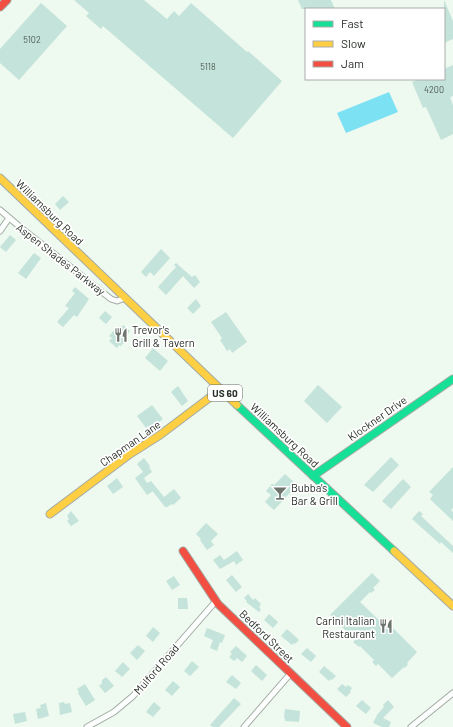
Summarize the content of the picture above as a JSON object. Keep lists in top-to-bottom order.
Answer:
{
  "streets": {
    "street": [
      "Williamsburg Road",
      "Aspen Shades Parkway",
      "US 60",
      "Klockner Drive",
      "Chapman Lane",
      "Bedford Street",
      "Mulford Road"
    ]
  },
  "crossings": [
    ["Williamsburg Road", "Aspen Shades Parkway"],
    ["Williamsburg Road", "Klockner Drive"],
    ["Williamsburg Road", "Chapman Lane"],
    ["Bedford Street", "Mulford Road"]
  ],
  "places": {
    "restaurant": ["Trevor's Grill & Tavern", "Carini Italian Restaurant"],
    "bar": ["Bubba's Bar & Grill"]
  },
  "house_numbers": ["5102", "5118", "4200"],
  "legend": ["Fast", "Slow", "Jam"]
}
